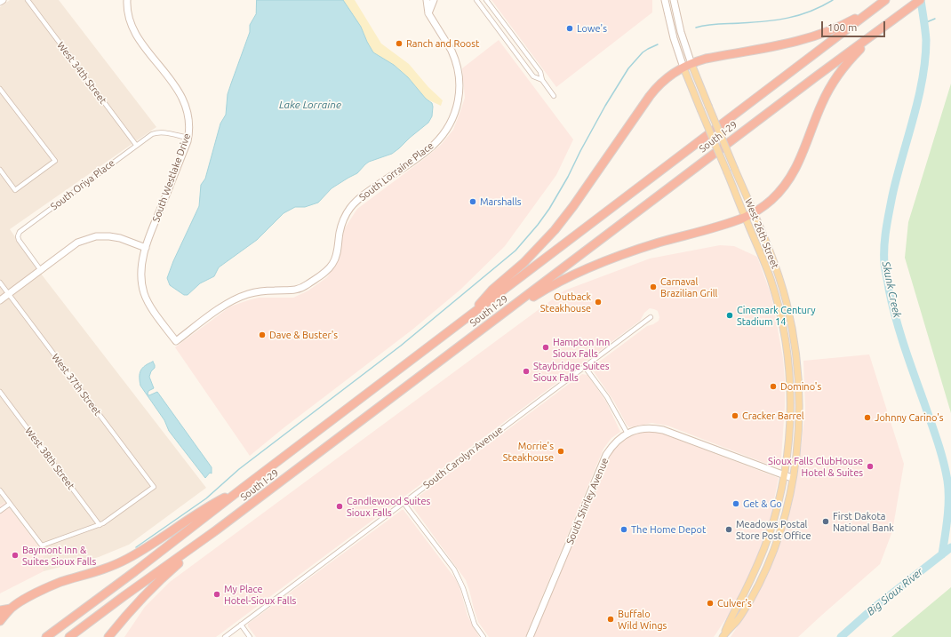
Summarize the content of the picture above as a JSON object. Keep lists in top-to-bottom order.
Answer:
{
  "streets": {
    "highway": ["South I-29"],
    "main road": ["West 26th Street"],
    "street": [
      "West 34th Street",
      "South Lorraine Place",
      "South Westlake Drive",
      "South Oriya Place",
      "West 37th Street",
      "South Carolyn Avenue",
      "West 38th Street",
      "South Shirley Avenue"
    ]
  },
  "crossings": [
    ["West 34th Street", "South Oriya Place"],
    ["South Lorraine Place", "South Westlake Drive"],
    ["South Westlake Drive", "South Oriya Place"],
    ["West 26th Street", "South Shirley Avenue"],
    ["West 37th Street", "West 38th Street"]
  ],
  "water": ["Lake Lorraine", "Skunk Creek", "Big Sioux River"],
  "places": [
    "Lowe's",
    "Ranch and Roost",
    "Marshalls",
    "Carnaval Brazilian Grill",
    "Outback Steakhouse",
    "Cinemark Century Stadium 14",
    "Dave & Buster's",
    "Hampton Inn Sioux Falls",
    "Staybridge Suites Sioux Falls",
    "Domino's",
    "Cracker Barrel",
    "Johnny Carino's",
    "Morrie's Steakhouse",
    "Sioux Falls ClubHouse Hotel & Suites",
    "Get & Go",
    "Candlewood Suites Sioux Falls",
    "First Dakota National Bank",
    "The Home Depot",
    "Meadows Postal Store Post Office",
    "Baymont Inn & Suites Sioux Falls",
    "My Place Hotel-Sioux Falls",
    "Culver's",
    "Buffalo Wild Wings"
  ],
  "scale_bar": "100 m"
}
